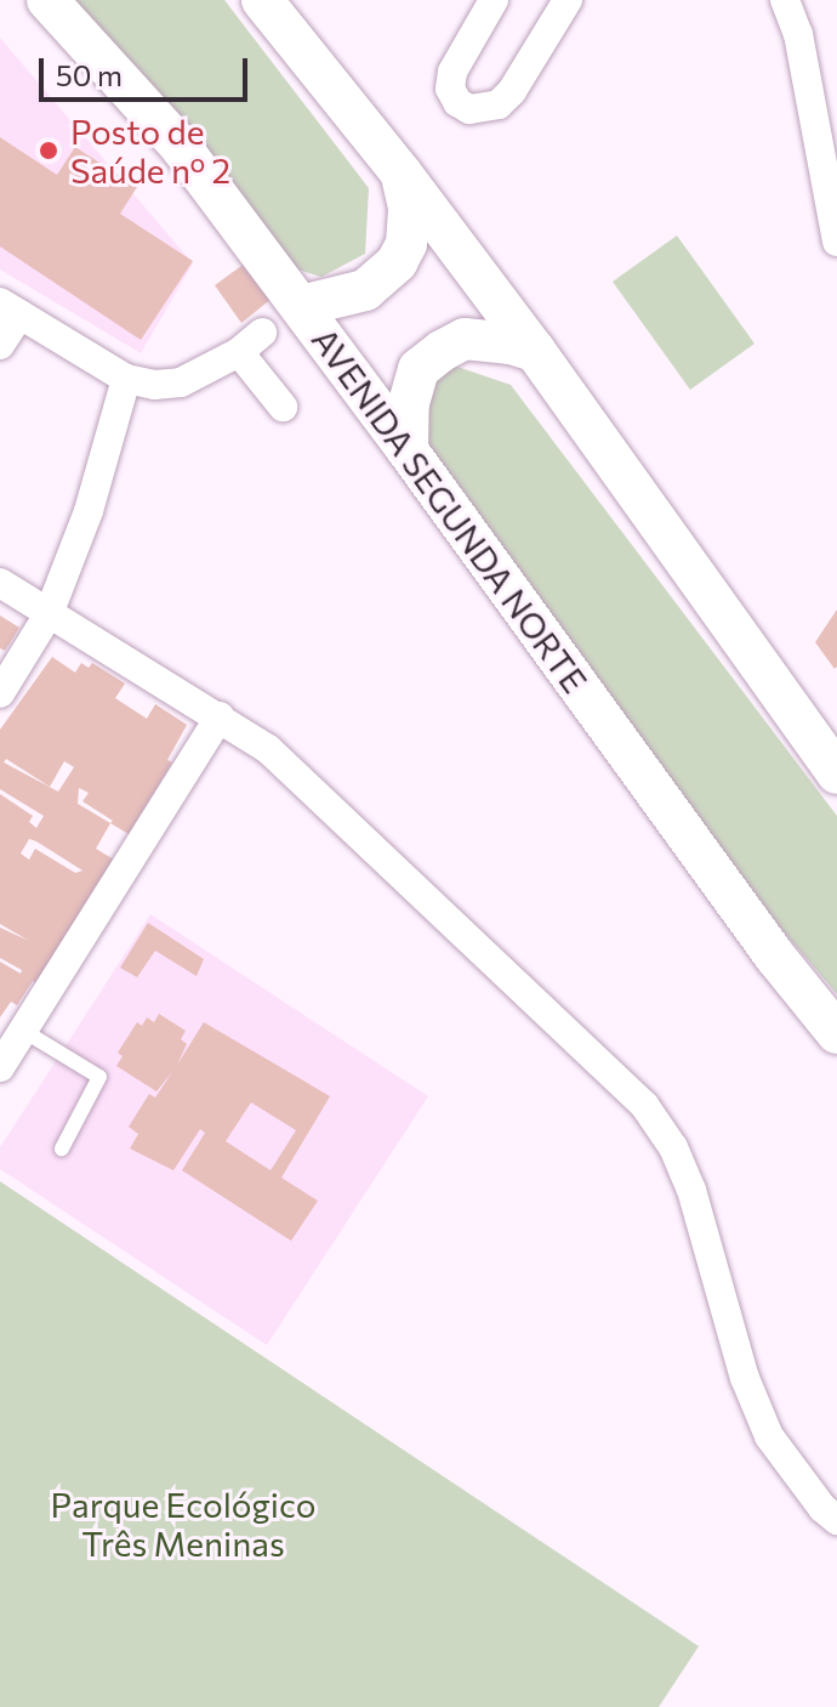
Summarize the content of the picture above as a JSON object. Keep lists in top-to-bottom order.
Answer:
{
  "streets": {
    "main road": ["AVENIDA SEGUNDA NORTE"]
  },
  "parks": ["Parque Ecológico Três Meninas"],
  "places": ["Posto de Saúde nº 2"],
  "scale_bar": "50 m"
}
